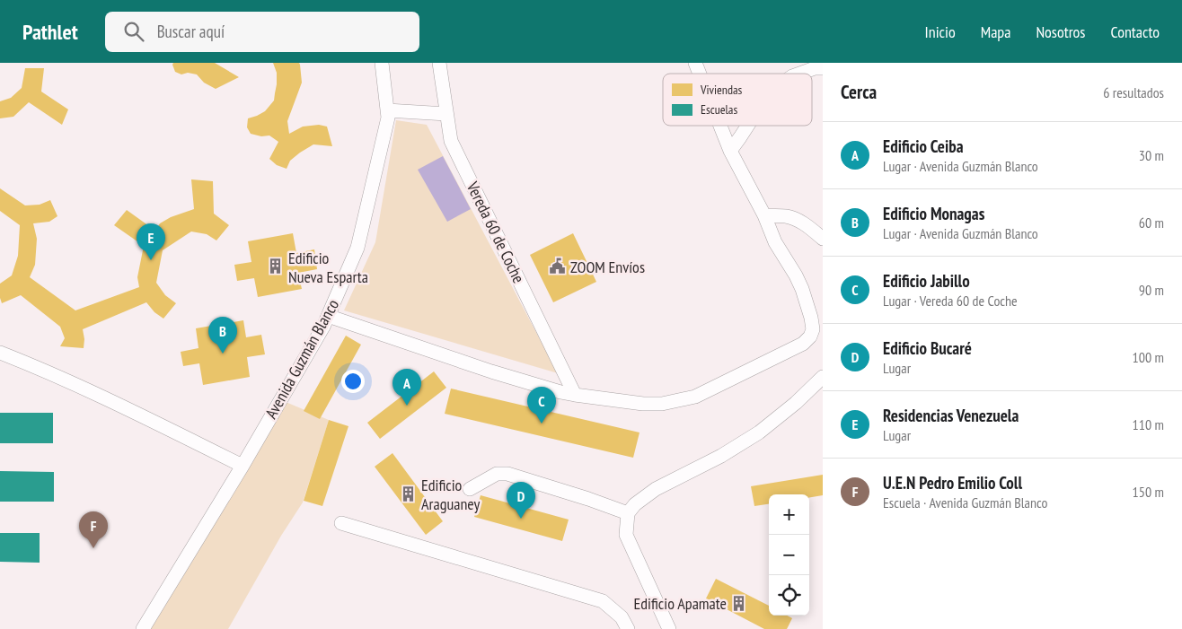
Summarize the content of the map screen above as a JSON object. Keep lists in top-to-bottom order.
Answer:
{
  "streets": {
    "street": ["Vereda 60 de Coche", "Avenida Guzmán Blanco"]
  },
  "places": {
    "building": ["Edificio Nueva Esparta", "Edificio Araguaney", "Edificio Apamate"],
    "public building": ["ZOOM Envíos"]
  },
  "legend": ["Viviendas", "Escuelas"],
  "page": {
    "header": "Pathlet",
    "search": "Buscar aquí",
    "nav": [
      "Inicio",
      "Mapa",
      "Nosotros",
      "Contacto"
    ],
    "heading": ["Cerca", "6 resultados"],
    "list": [
      {
        "mark": "A",
        "name": "Edificio Ceiba",
        "note": "Lugar · Avenida Guzmán Blanco",
        "value": "30 m"
      },
      {
        "mark": "B",
        "name": "Edificio Monagas",
        "note": "Lugar · Avenida Guzmán Blanco",
        "value": "60 m"
      },
      {
        "mark": "C",
        "name": "Edificio Jabillo",
        "note": "Lugar · Vereda 60 de Coche",
        "value": "90 m"
      },
      {
        "mark": "D",
        "name": "Edificio Bucaré",
        "note": "Lugar",
        "value": "100 m"
      },
      {
        "mark": "E",
        "name": "Residencias Venezuela",
        "note": "Lugar",
        "value": "110 m"
      },
      {
        "mark": "F",
        "name": "U.E.N Pedro Emilio Coll",
        "note": "Escuela · Avenida Guzmán Blanco",
        "value": "150 m"
      }
    ],
    "pins": [
      "E",
      "B",
      "A",
      "C",
      "D",
      "F"
    ],
    "map_buttons": ["+", "−"]
  }
}
